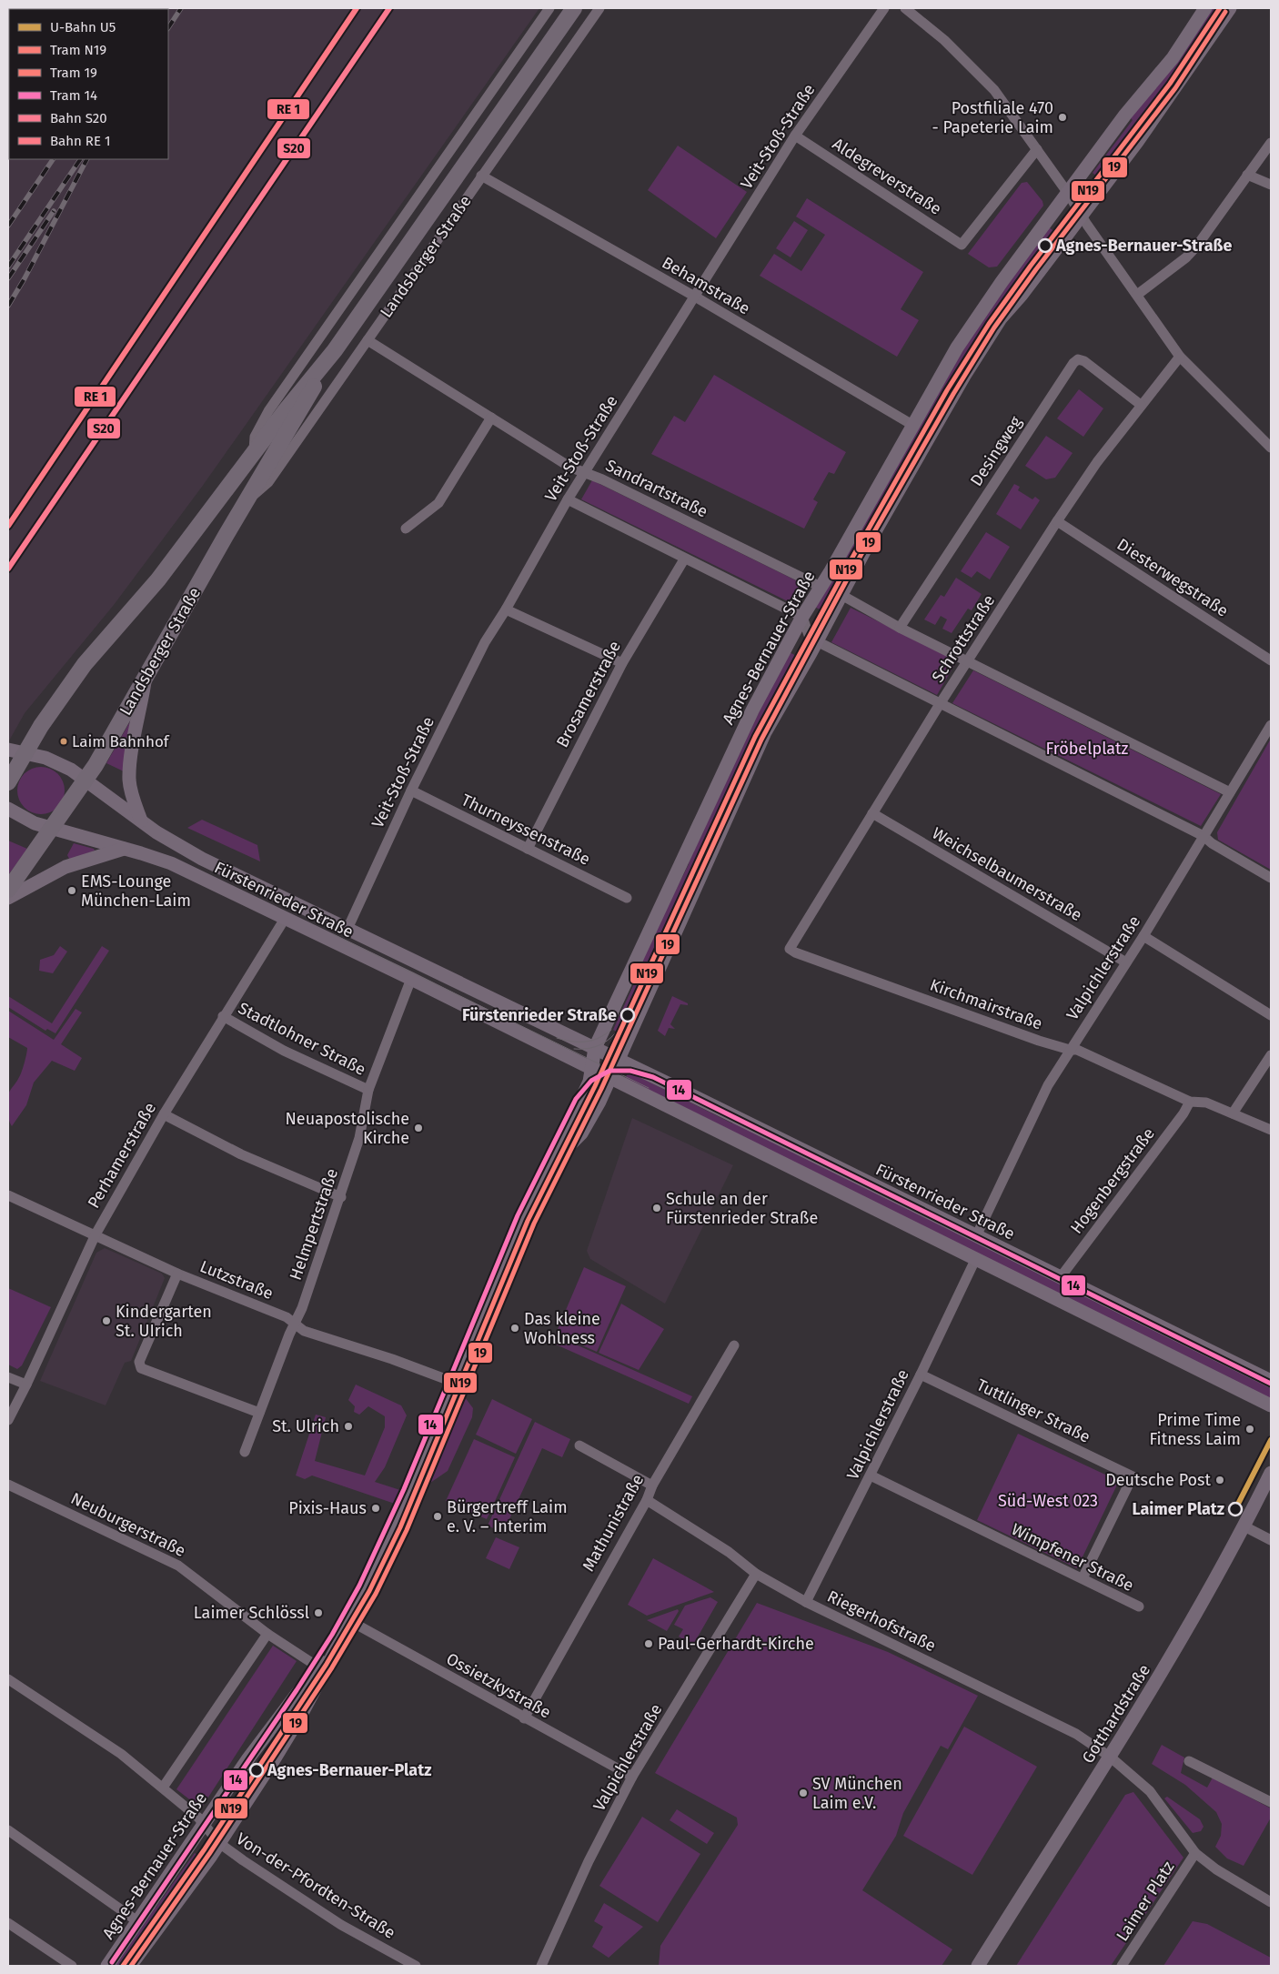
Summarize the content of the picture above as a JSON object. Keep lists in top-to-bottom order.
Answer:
{
  "streets": {
    "main road": [
      "Landsberger Straße",
      "Agnes-Bernauer-Straße",
      "Fürstenrieder Straße",
      "Gotthardstraße"
    ],
    "street": [
      "Veit-Stoß-Straße",
      "Aldegreverstraße",
      "Behamstraße",
      "Desingweg",
      "Sandrartstraße",
      "Diesterwegstraße",
      "Schrottstraße",
      "Brosamerstraße",
      "Thurneyssenstraße",
      "Weichselbaumerstraße",
      "Valpichlerstraße",
      "Kirchmairstraße",
      "Stadtlohner Straße",
      "Perhamerstraße",
      "Hogenbergstraße",
      "Helmpertstraße",
      "Lutzstraße",
      "Tuttlinger Straße",
      "Mathunistraße",
      "Neuburgerstraße",
      "Wimpfener Straße",
      "Riegerhofstraße",
      "Ossietzkystraße",
      "Von-der-Pfordten-Straße",
      "Laimer Platz"
    ]
  },
  "crossings": [
    ["Veit-Stoß-Straße", "Aldegreverstraße"],
    ["Veit-Stoß-Straße", "Behamstraße"],
    ["Veit-Stoß-Straße", "Sandrartstraße"],
    ["Veit-Stoß-Straße", "Thurneyssenstraße"],
    ["Veit-Stoß-Straße", "Fürstenrieder Straße"],
    ["Landsberger Straße", "Behamstraße"],
    ["Landsberger Straße", "Sandrartstraße"],
    ["Landsberger Straße", "Fürstenrieder Straße"],
    ["Behamstraße", "Agnes-Bernauer-Straße"],
    ["Desingweg", "Schrottstraße"],
    ["Sandrartstraße", "Agnes-Bernauer-Straße"],
    ["Diesterwegstraße", "Schrottstraße"],
    ["Schrottstraße", "Weichselbaumerstraße"],
    ["Schrottstraße", "Kirchmairstraße"],
    ["Agnes-Bernauer-Straße", "Fürstenrieder Straße"],
    ["Agnes-Bernauer-Straße", "Lutzstraße"],
    ["Agnes-Bernauer-Straße", "Neuburgerstraße"],
    ["Agnes-Bernauer-Straße", "Ossietzkystraße"],
    ["Agnes-Bernauer-Straße", "Von-der-Pfordten-Straße"],
    ["Brosamerstraße", "Thurneyssenstraße"],
    ["Weichselbaumerstraße", "Valpichlerstraße"],
    ["Fürstenrieder Straße", "Valpichlerstraße"],
    ["Fürstenrieder Straße", "Perhamerstraße"],
    ["Fürstenrieder Straße", "Hogenbergstraße"],
    ["Fürstenrieder Straße", "Helmpertstraße"],
    ["Valpichlerstraße", "Kirchmairstraße"],
    ["Valpichlerstraße", "Tuttlinger Straße"],
    ["Valpichlerstraße", "Wimpfener Straße"],
    ["Valpichlerstraße", "Riegerhofstraße"],
    ["Valpichlerstraße", "Ossietzkystraße"],
    ["Kirchmairstraße", "Hogenbergstraße"],
    ["Stadtlohner Straße", "Perhamerstraße"],
    ["Stadtlohner Straße", "Helmpertstraße"],
    ["Perhamerstraße", "Lutzstraße"],
    ["Helmpertstraße", "Lutzstraße"],
    ["Tuttlinger Straße", "Wimpfener Straße"],
    ["Mathunistraße", "Riegerhofstraße"],
    ["Mathunistraße", "Ossietzkystraße"],
    ["Riegerhofstraße", "Gotthardstraße"],
    ["Riegerhofstraße", "Laimer Platz"]
  ],
  "parks": ["Fröbelplatz", "Süd-West 023"],
  "places": [
    "Postfiliale 470 - Papeterie Laim",
    "Agnes-Bernauer-Straße",
    "Laim Bahnhof",
    "EMS-Lounge München-Laim",
    "Fürstenrieder Straße",
    "Neuapostolische Kirche",
    "Schule an der Fürstenrieder Straße",
    "Kindergarten St. UIrich",
    "Das kleine Wohlness",
    "St. Ulrich",
    "Prime Time Fitness Laim",
    "Deutsche Post",
    "Pixis-Haus",
    "Laimer Platz",
    "Bürgertreff Laim e. V. – Interim",
    "Laimer Schlössl",
    "Paul-Gerhardt-Kirche",
    "Agnes-Bernauer-Platz",
    "SV München Laim e.V."
  ],
  "lines": [
    "tram line N19",
    "rail line S20",
    "tram line 19",
    "tram line 14",
    "metro line U5"
  ],
  "legend": [
    "U-Bahn U5",
    "Tram N19",
    "Tram 19",
    "Tram 14",
    "Bahn S20",
    "Bahn RE 1"
  ]
}
